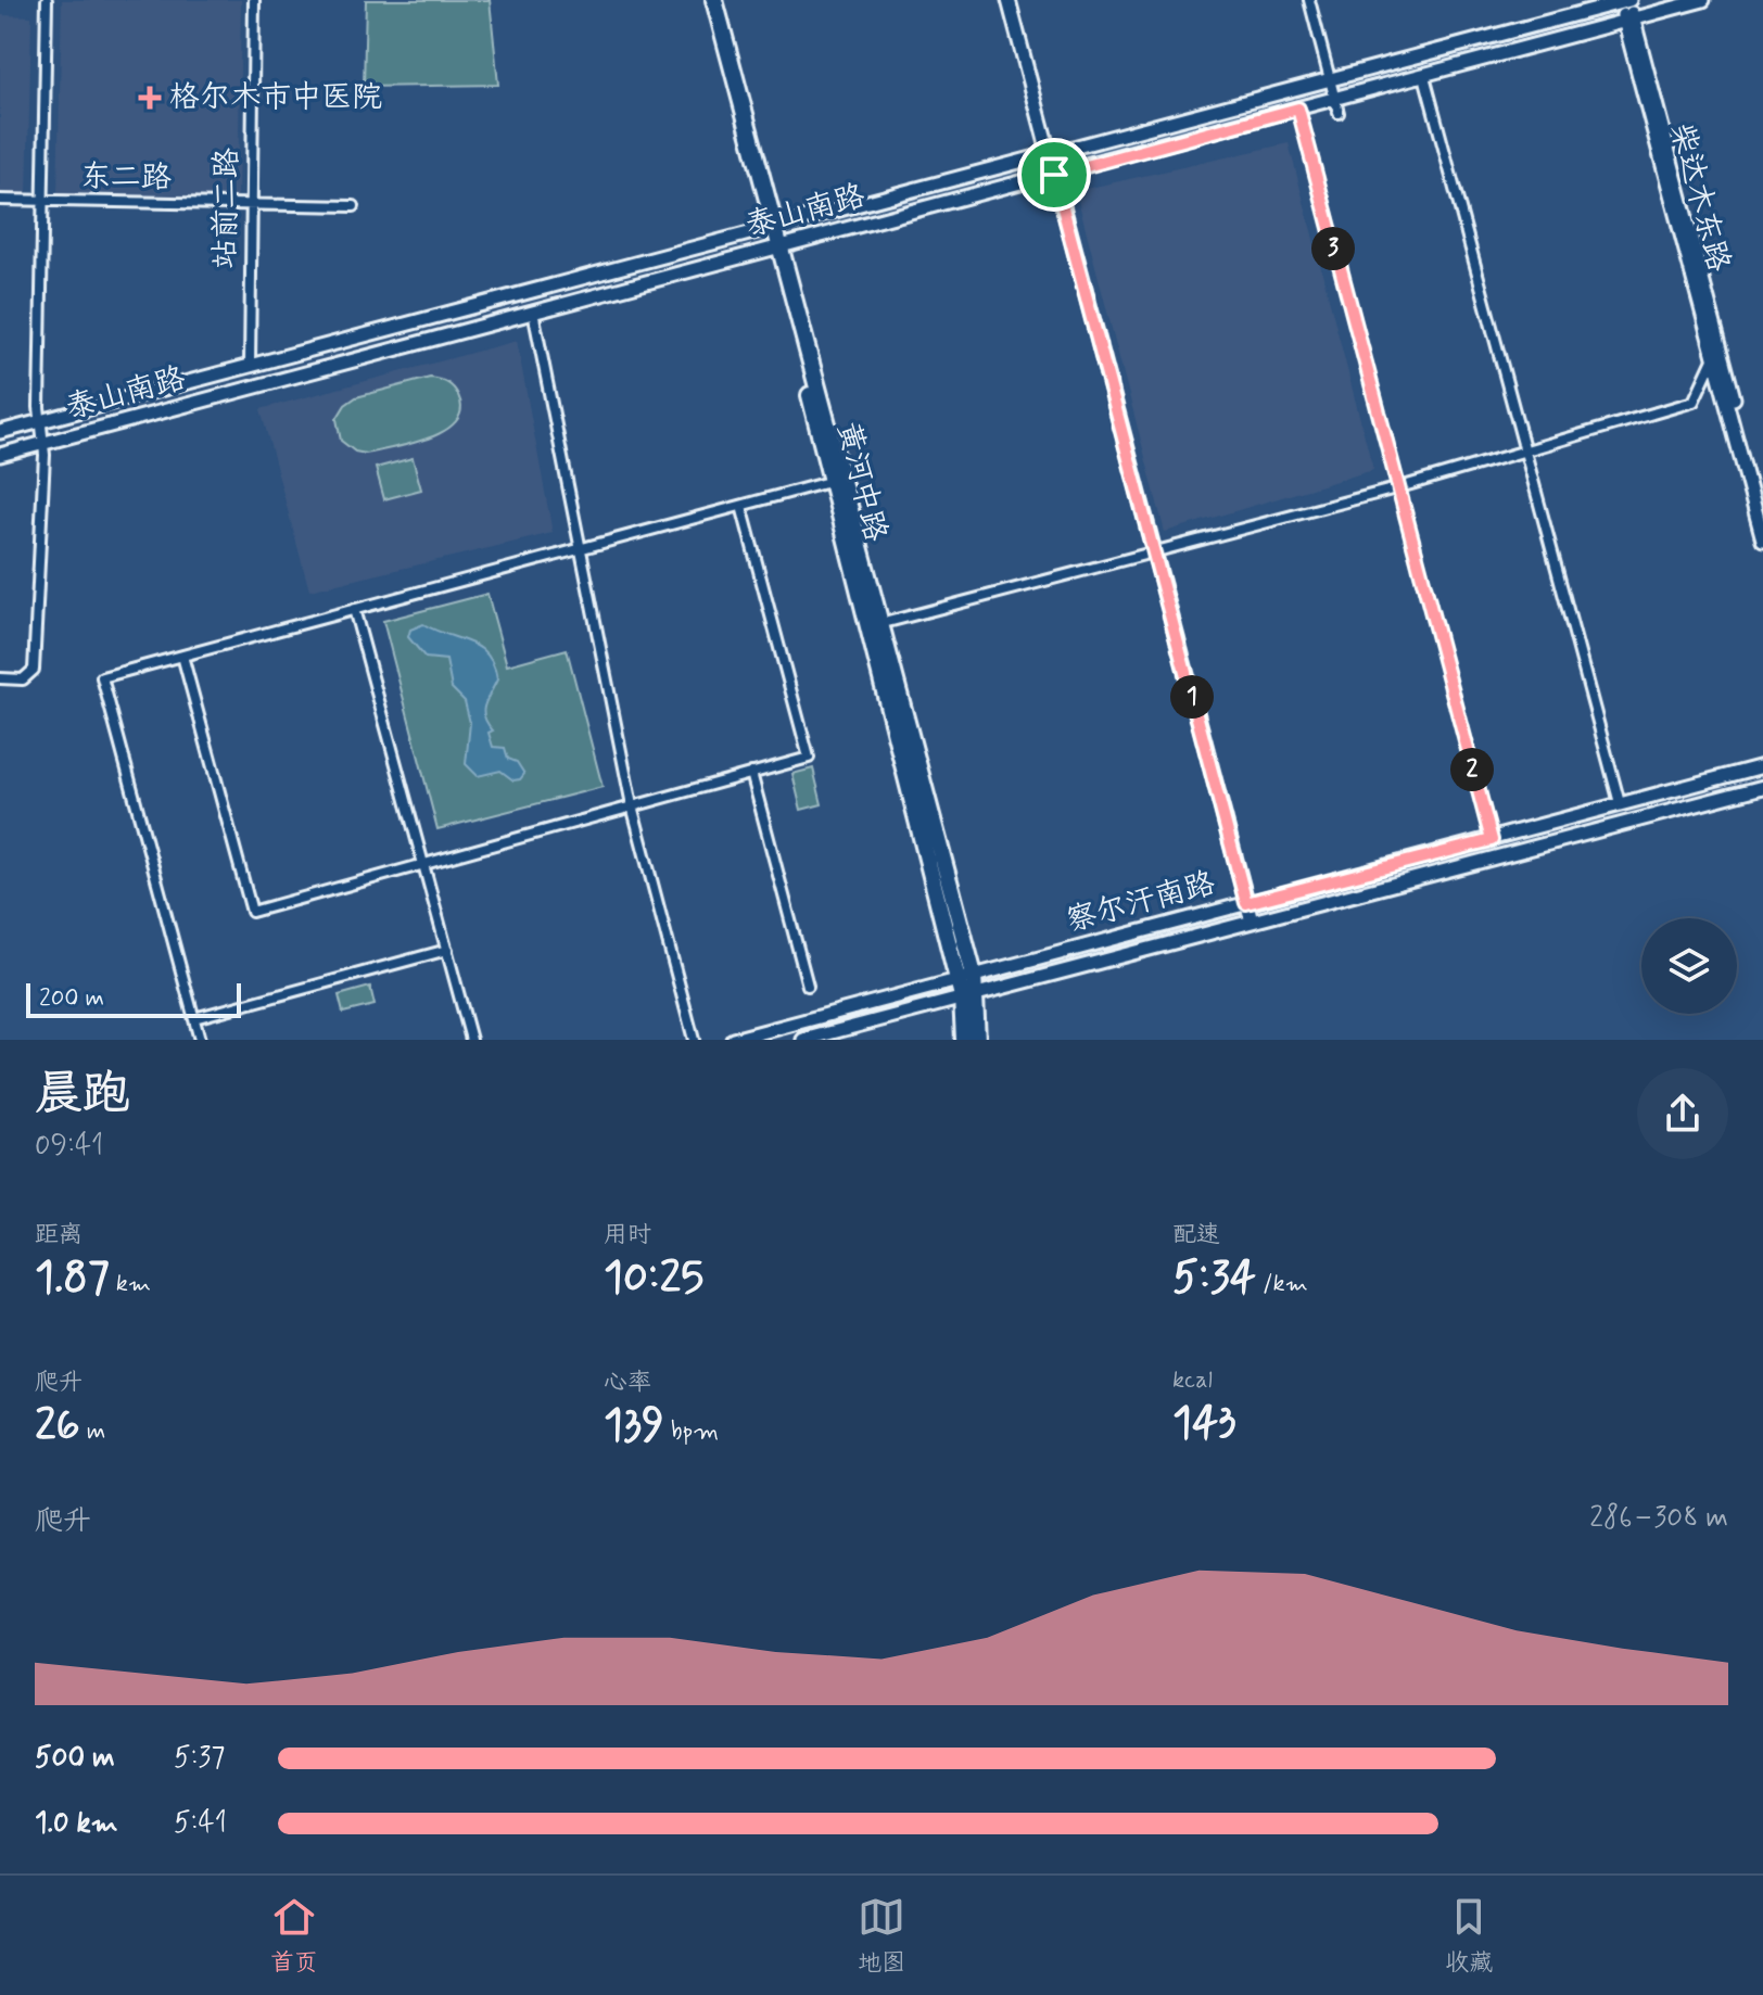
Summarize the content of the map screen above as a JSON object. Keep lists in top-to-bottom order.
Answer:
{
  "streets": {
    "highway": ["黄河中路"],
    "street": [
      "东二路",
      "柴达木东路",
      "站前二路",
      "泰山南路",
      "察尔汗南路"
    ]
  },
  "crossings": [
    ["东二路", "站前二路"],
    ["柴达木东路", "泰山南路"],
    ["站前二路", "泰山南路"],
    ["泰山南路", "黄河中路"],
    ["黄河中路", "察尔汗南路"]
  ],
  "places": {
    "health": ["格尔木市中医院"]
  },
  "scale_bar": "200 m",
  "page": {
    "pins": ["3", "1", "2"],
    "scale": "200 m",
    "heading": ["晨跑", "09:41"],
    "stats": [
      ["距离", "1.87 km"],
      ["用时", "10:25"],
      ["配速", "5:34 /km"],
      ["爬升", "26 m"],
      ["心率", "139 bpm"],
      ["kcal", "143"]
    ],
    "chart": ["爬升", "286–308 m"],
    "list": [
      {
        "name": "500 m",
        "note": "5:37"
      },
      {
        "name": "1.0 km",
        "note": "5:41"
      }
    ],
    "tabs": ["首页", "地图", "收藏"]
  }
}
